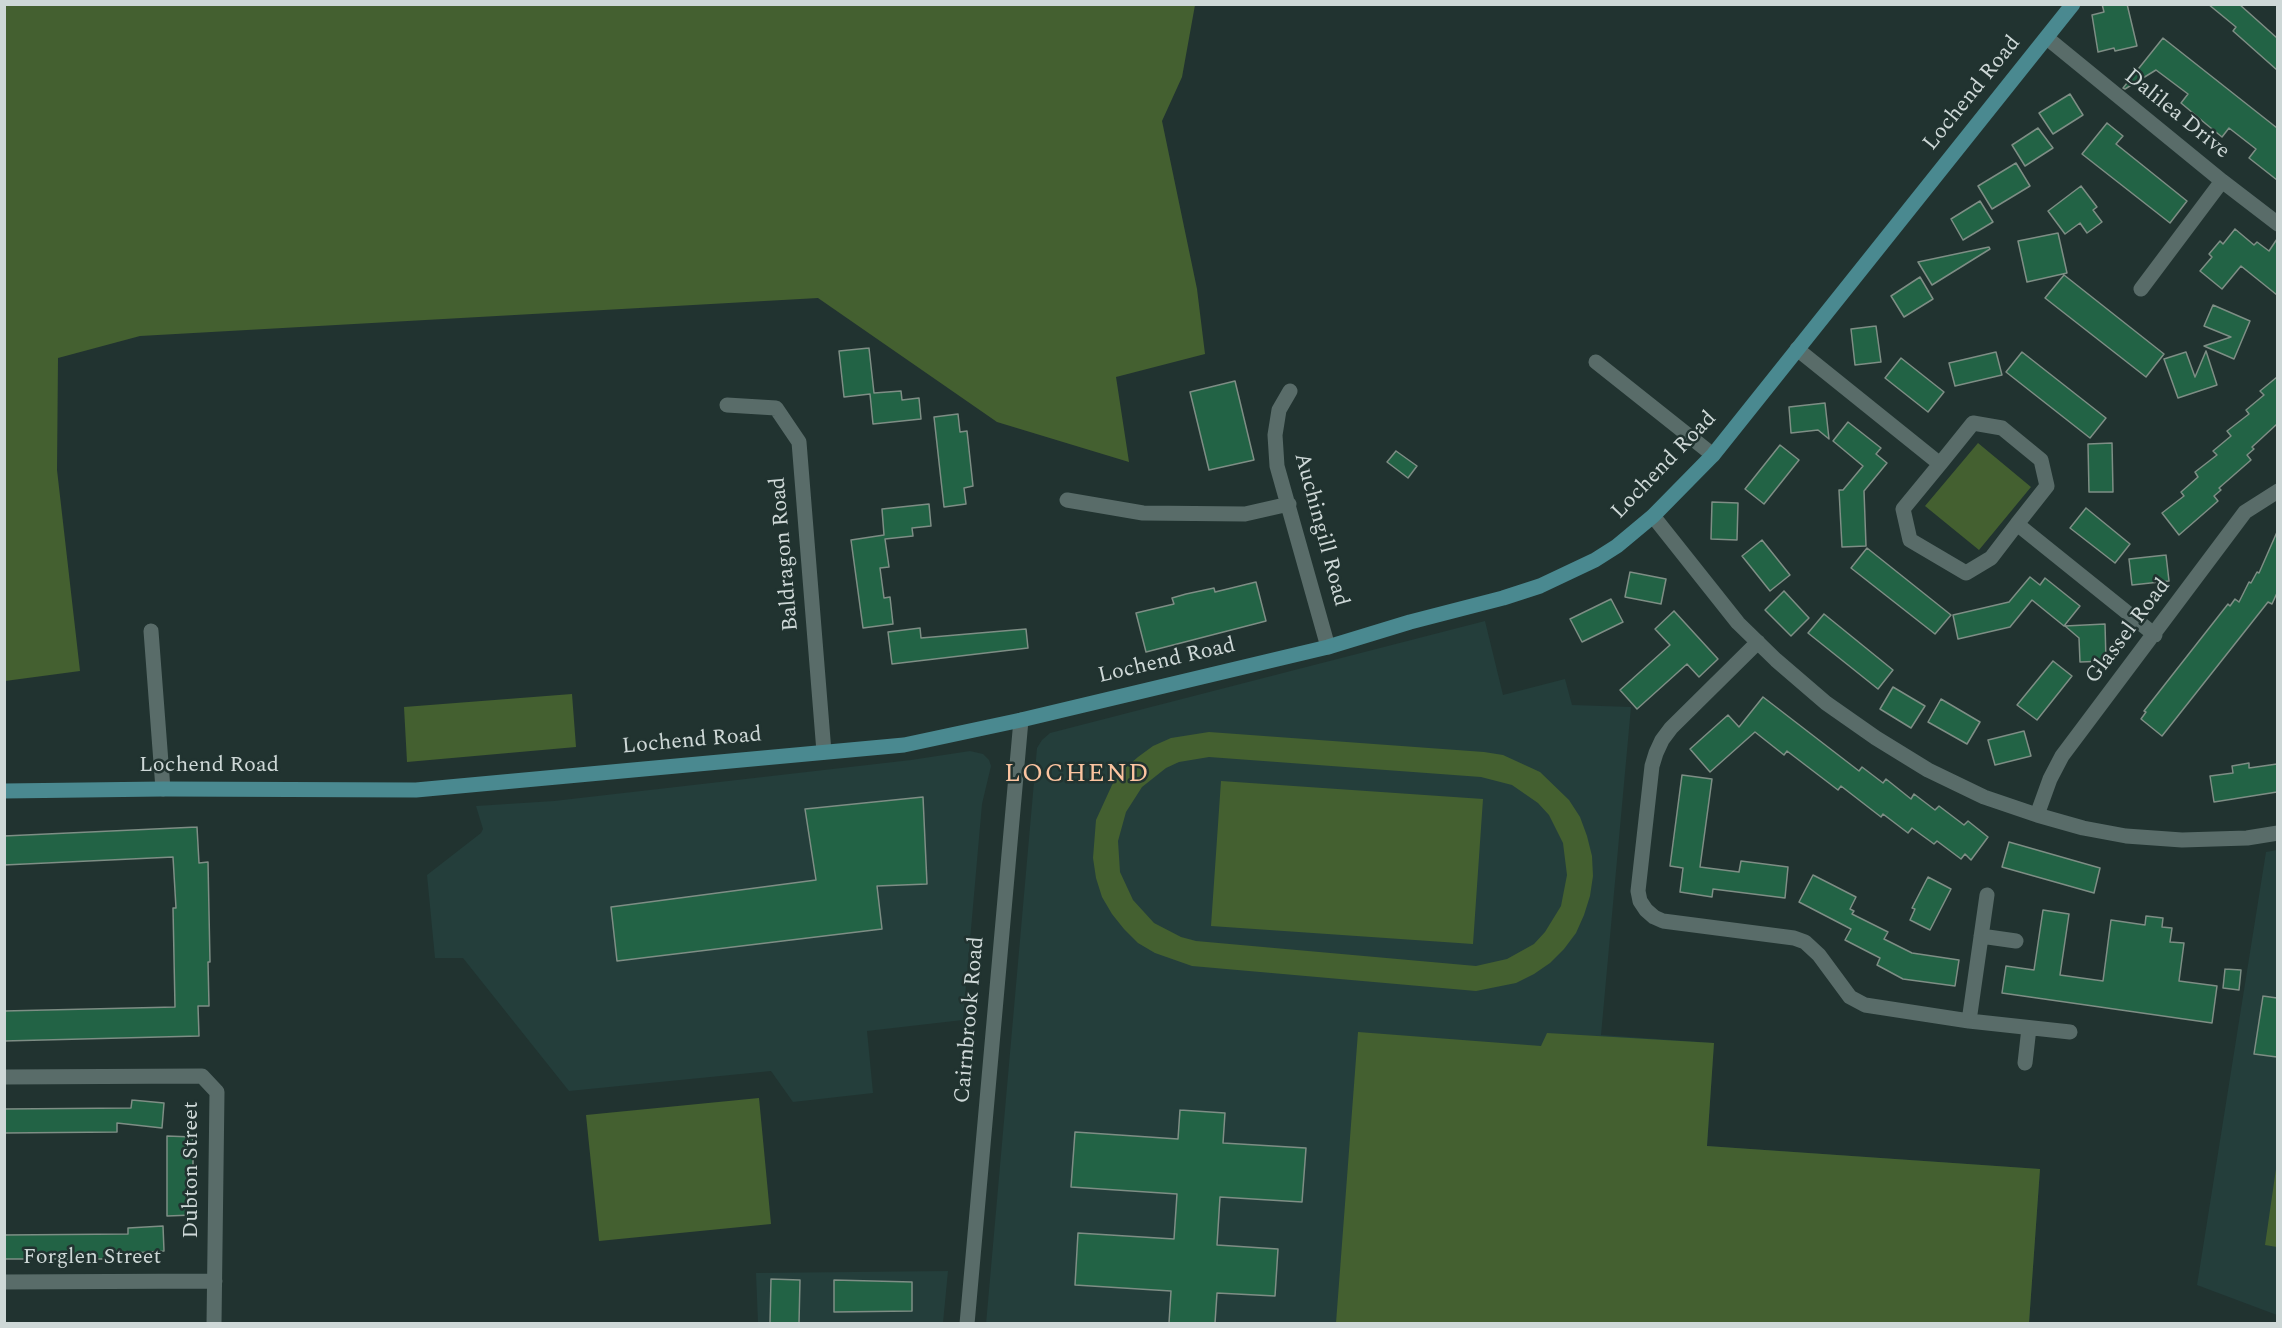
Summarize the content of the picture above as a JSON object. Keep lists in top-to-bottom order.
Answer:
{
  "streets": {
    "street": [
      "Lochend Road",
      "Dalilea Drive",
      "Auchingill Road",
      "Baldragon Road",
      "Glassel Road",
      "Cairnbrook Road",
      "Dubton Street",
      "Forglen Street"
    ]
  },
  "crossings": [
    ["Lochend Road", "Dalilea Drive"],
    ["Lochend Road", "Auchingill Road"],
    ["Lochend Road", "Baldragon Road"],
    ["Lochend Road", "Cairnbrook Road"],
    ["Dubton Street", "Forglen Street"]
  ],
  "districts": ["LOCHEND"]
}
